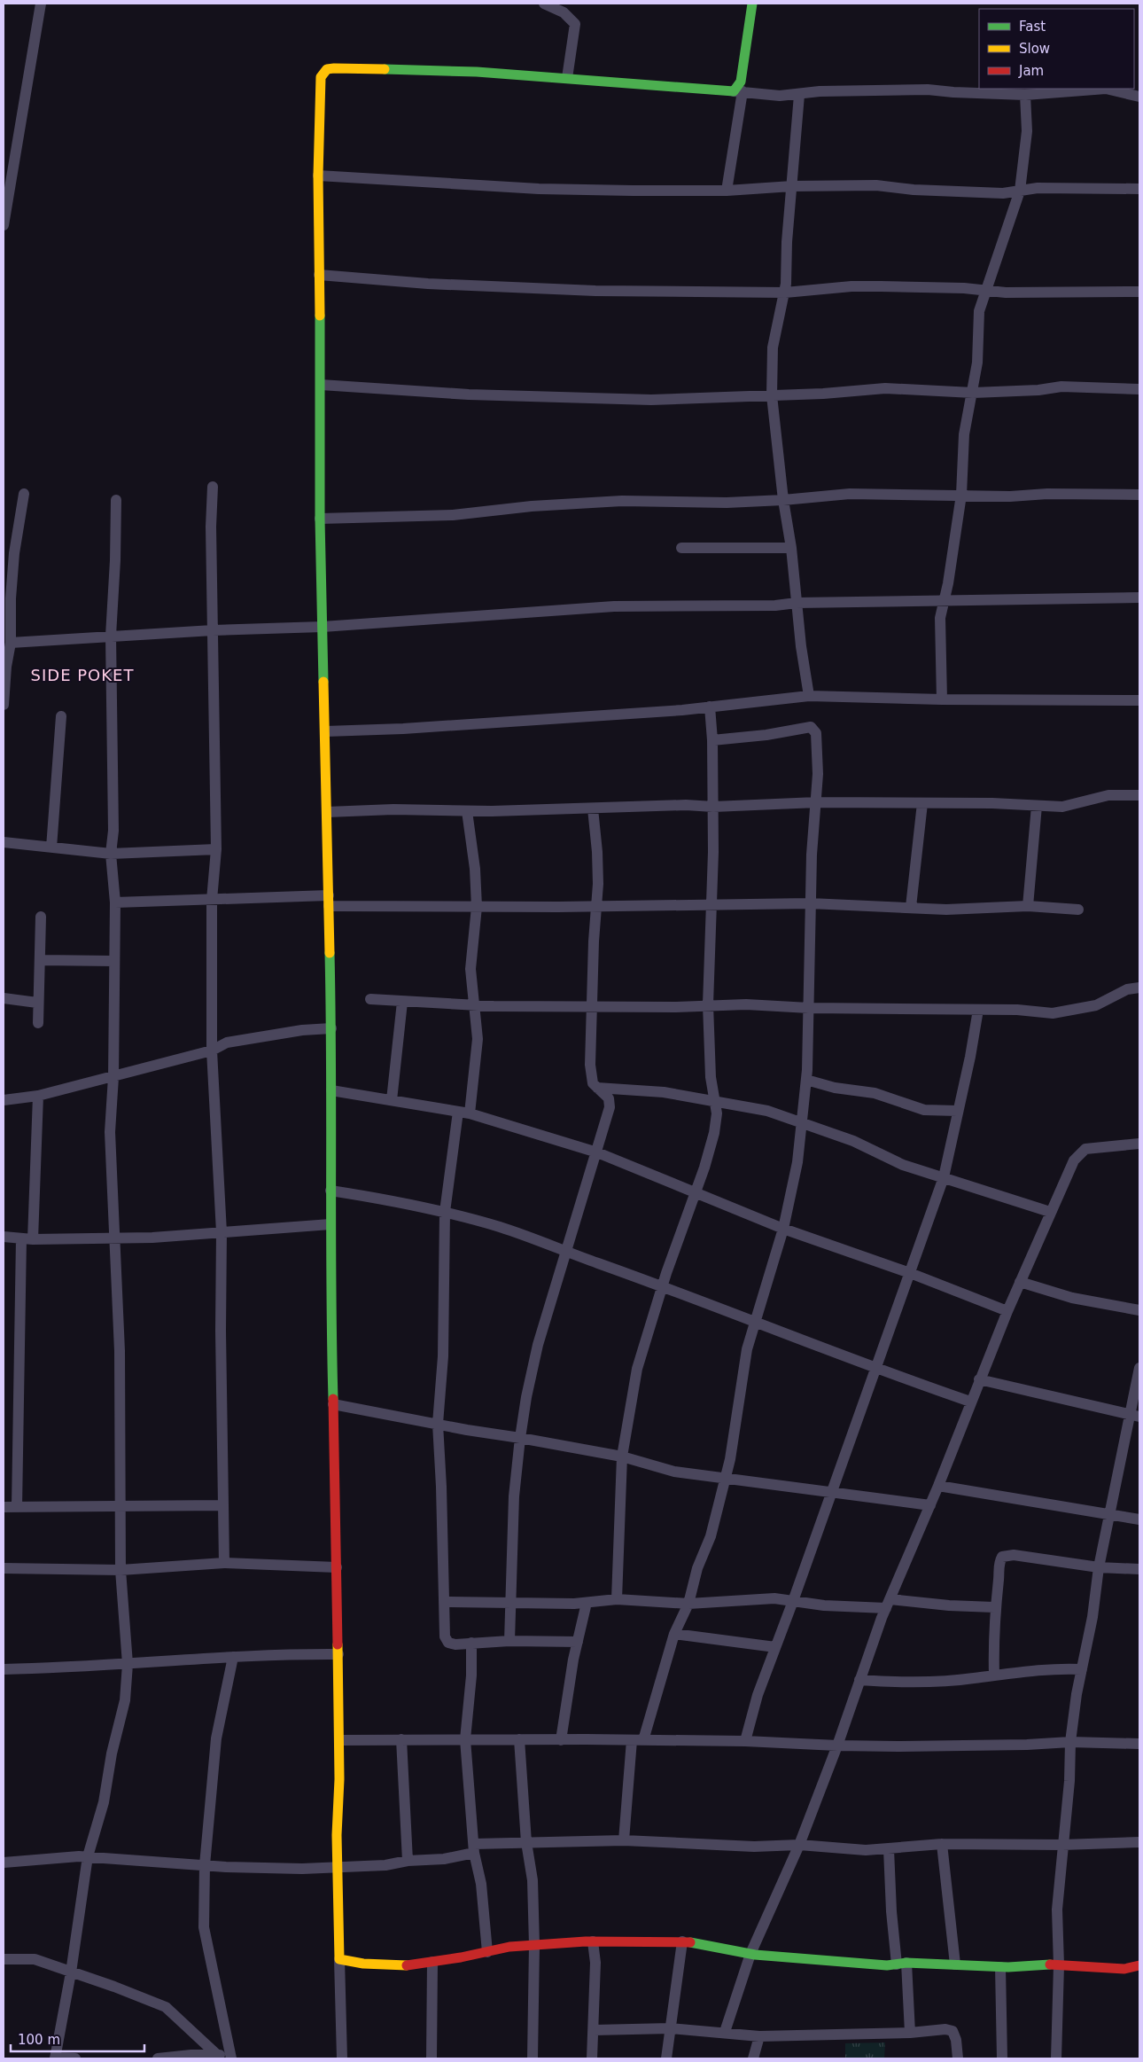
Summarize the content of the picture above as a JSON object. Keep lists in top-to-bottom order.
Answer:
{
  "districts": ["SIDE POKET"],
  "legend": ["Fast", "Slow", "Jam"],
  "scale_bar": "100 m"
}
